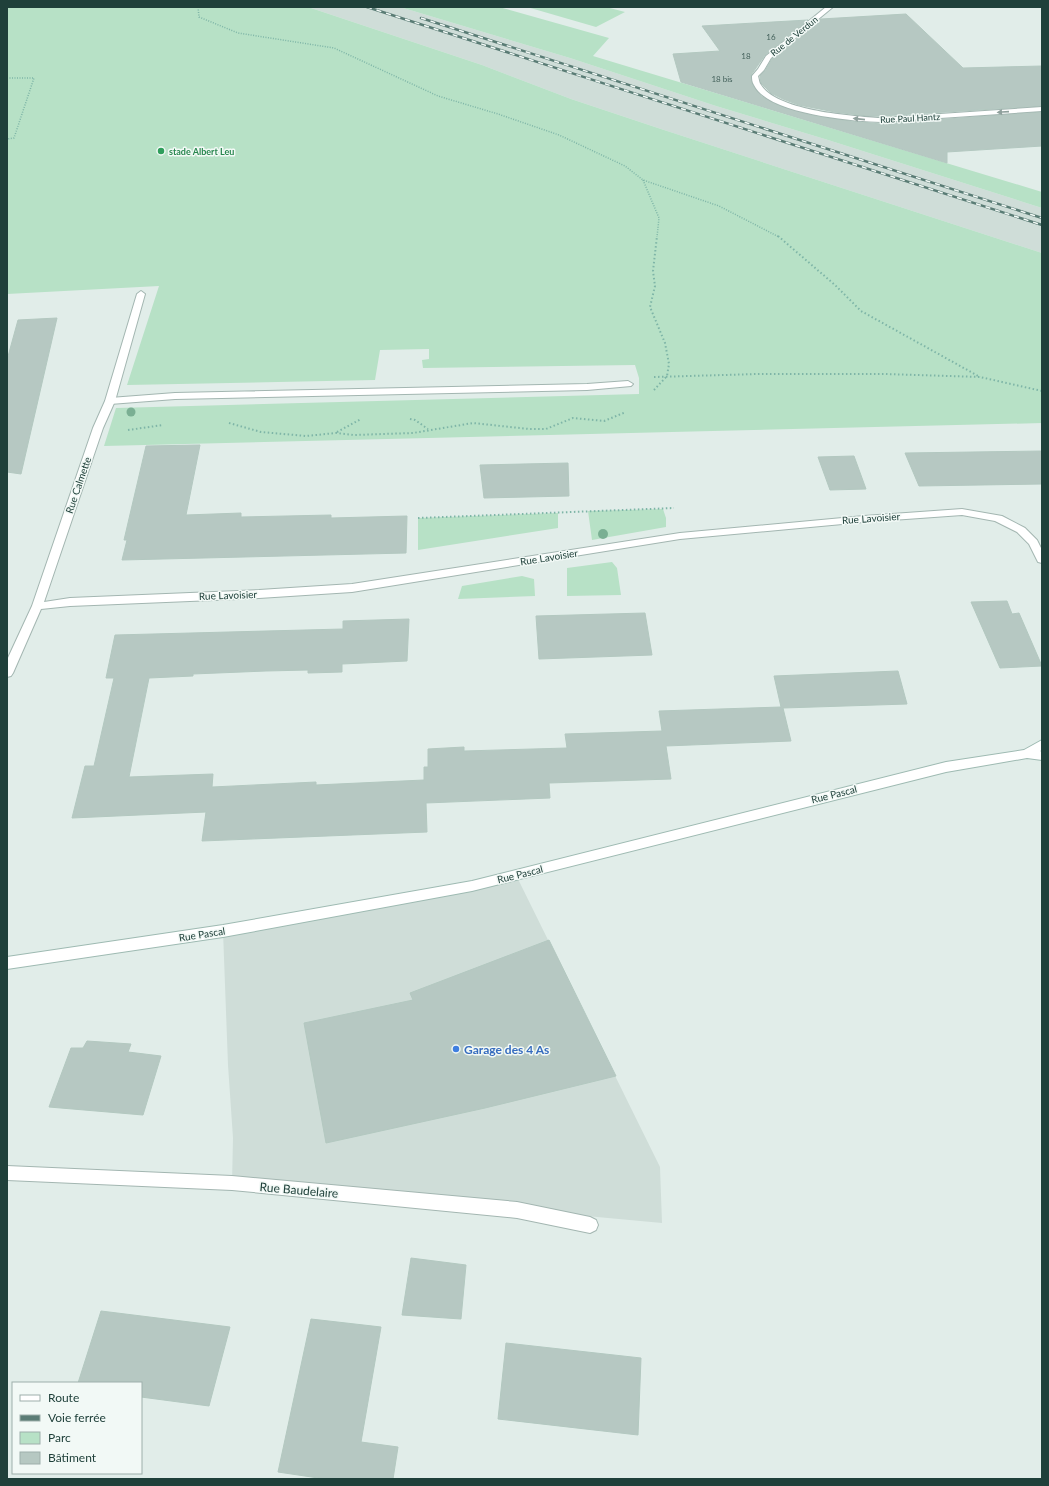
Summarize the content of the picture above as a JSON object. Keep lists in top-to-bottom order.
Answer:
{
  "streets": {
    "street": [
      "Rue de Verdun",
      "Rue Paul Hantz",
      "Rue Calmette",
      "Rue Lavoisier",
      "Rue Pascal",
      "Rue Baudelaire"
    ]
  },
  "crossings": [
    ["Rue de Verdun", "Rue Paul Hantz"],
    ["Rue Calmette", "Rue Lavoisier"]
  ],
  "one_way": ["Rue Paul Hantz"],
  "places": ["stade Albert Leu", "Garage des 4 As"],
  "house_numbers": ["16", "18", "18 bis"],
  "legend": [
    "Route",
    "Voie ferrée",
    "Parc",
    "Bâtiment"
  ]
}
